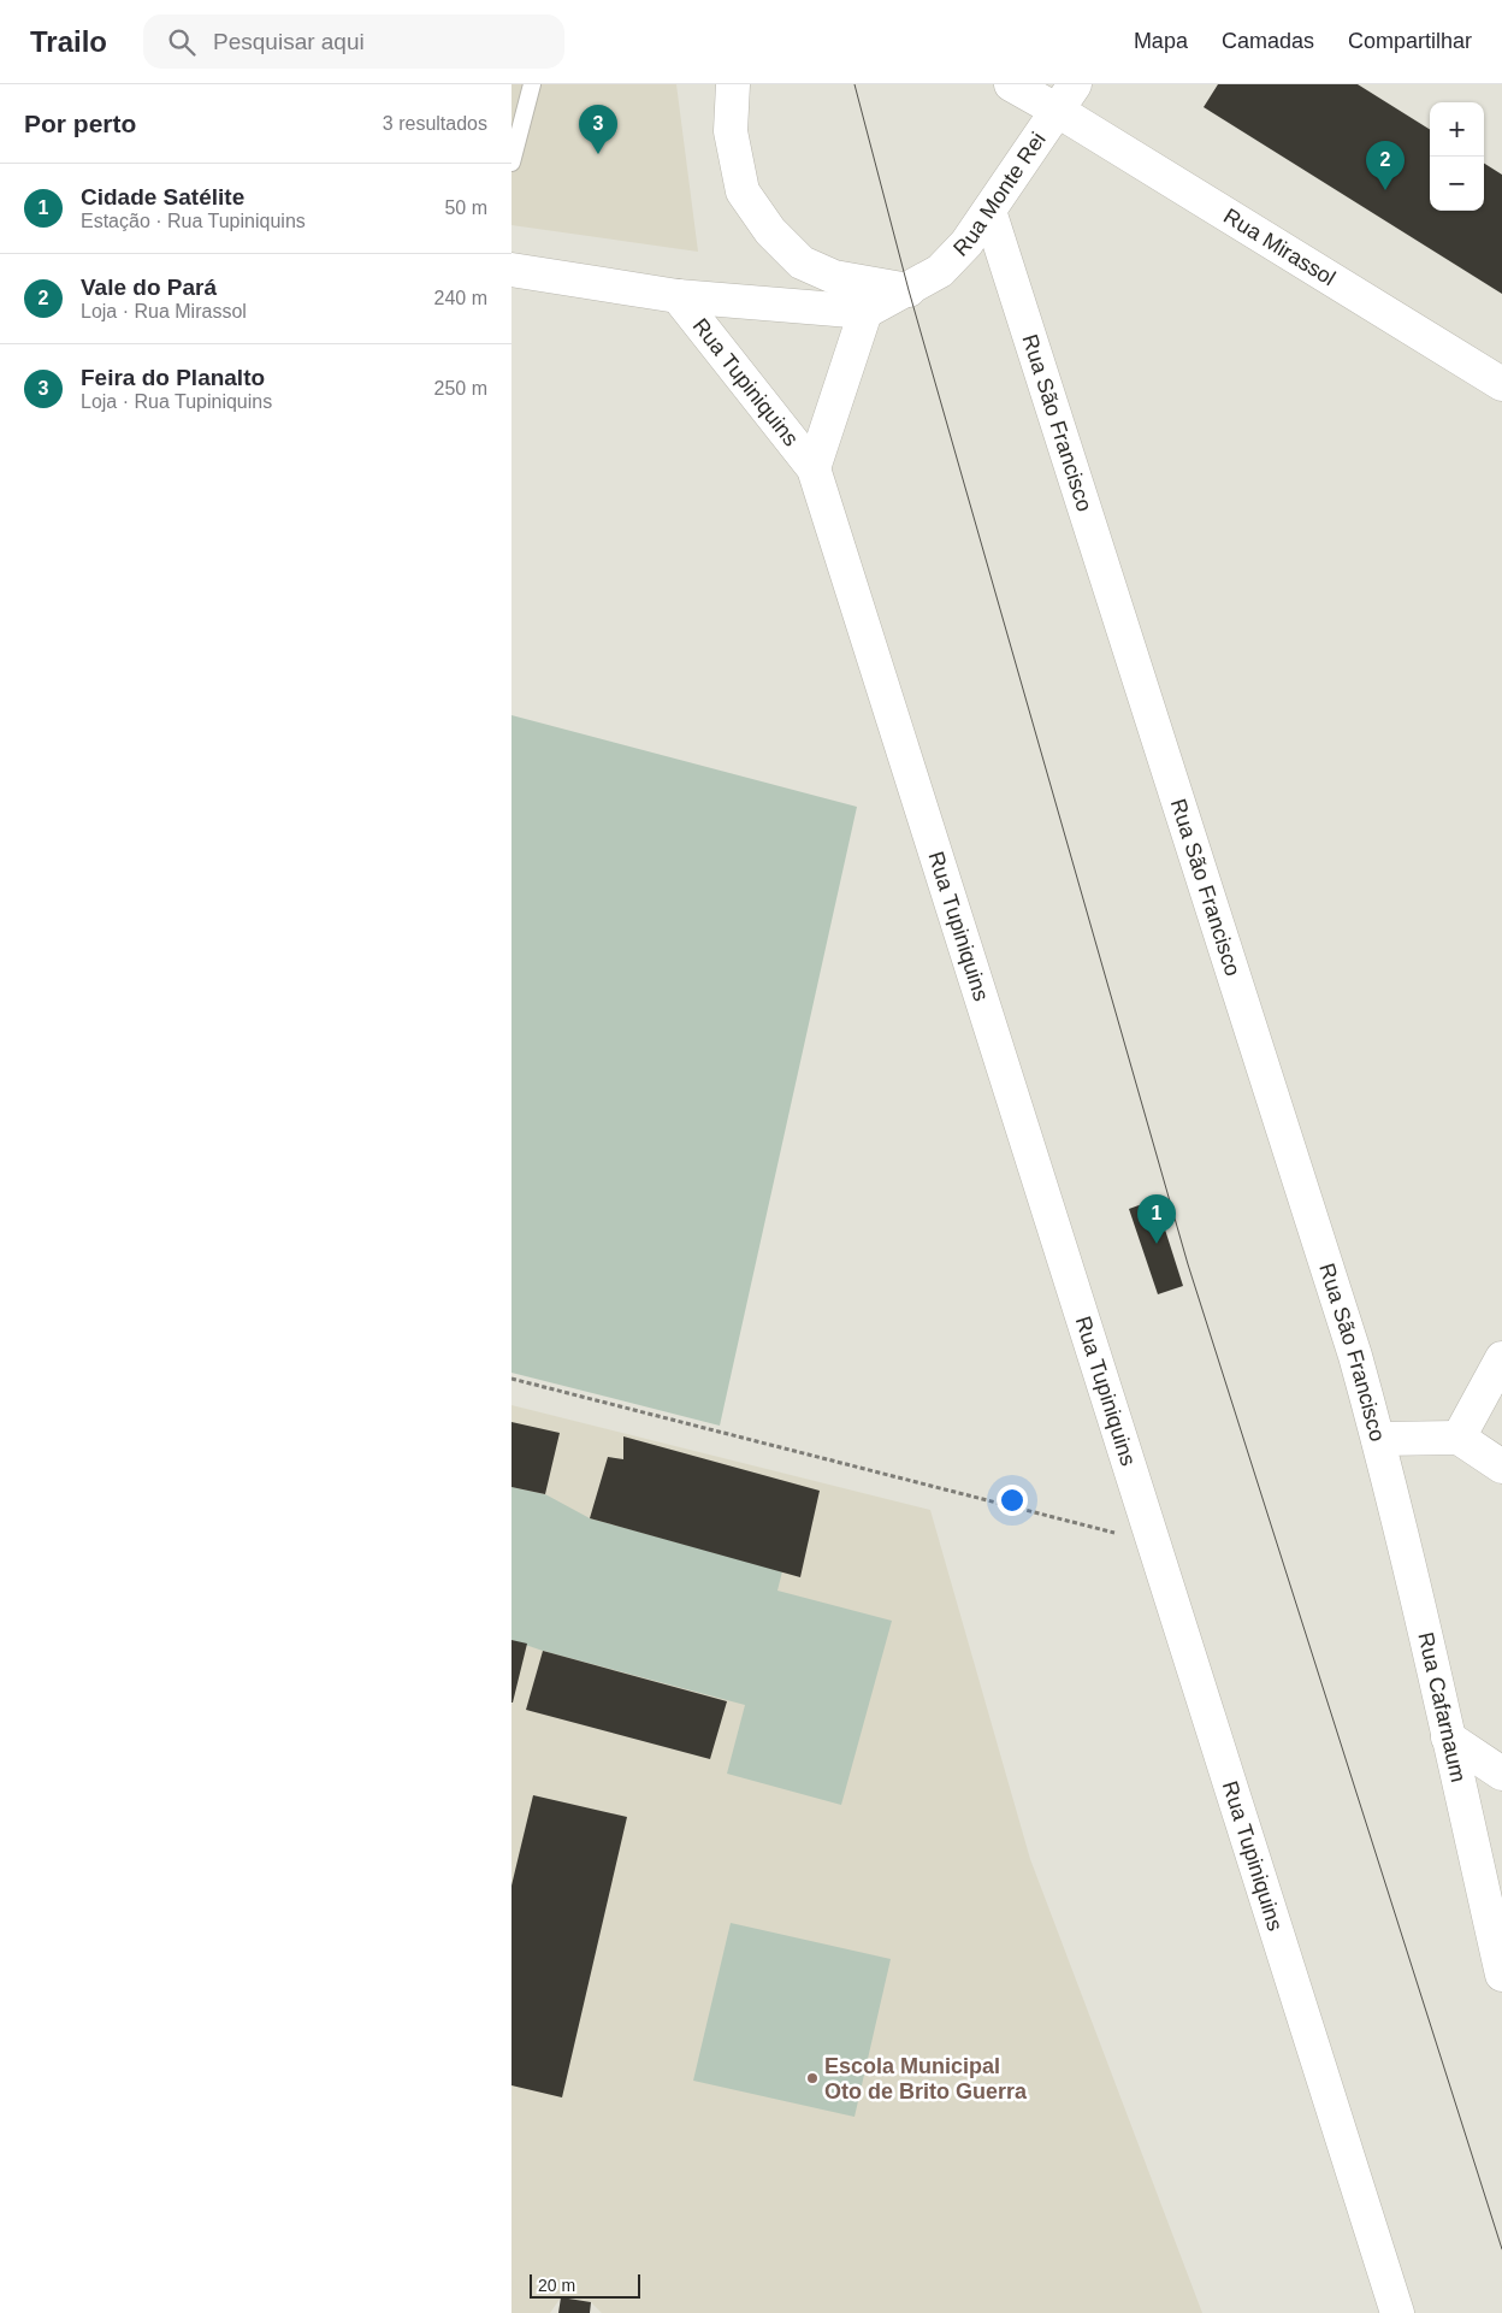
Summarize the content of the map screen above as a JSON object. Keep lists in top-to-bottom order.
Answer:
{
  "streets": {
    "street": [
      "Rua Monte Rei",
      "Rua Mirassol",
      "Rua Tupiniquins",
      "Rua São Francisco",
      "Rua Cafarnaum"
    ]
  },
  "crossings": [
    ["Rua Monte Rei", "Rua Mirassol"],
    ["Rua Monte Rei", "Rua Tupiniquins"],
    ["Rua Monte Rei", "Rua São Francisco"],
    ["Rua São Francisco", "Rua Cafarnaum"]
  ],
  "places": ["Escola Municipal Oto de Brito Guerra"],
  "scale_bar": "20 m",
  "page": {
    "header": "Trailo",
    "search": "Pesquisar aqui",
    "nav": ["Mapa", "Camadas", "Compartilhar"],
    "heading": ["Por perto", "3 resultados"],
    "map_buttons": ["+", "−"],
    "pins": ["3", "2", "1"],
    "list": [
      {
        "mark": "1",
        "name": "Cidade Satélite",
        "note": "Estação · Rua Tupiniquins",
        "value": "50 m"
      },
      {
        "mark": "2",
        "name": "Vale do Pará",
        "note": "Loja · Rua Mirassol",
        "value": "240 m"
      },
      {
        "mark": "3",
        "name": "Feira do Planalto",
        "note": "Loja · Rua Tupiniquins",
        "value": "250 m"
      }
    ],
    "scale": "20 m"
  }
}
